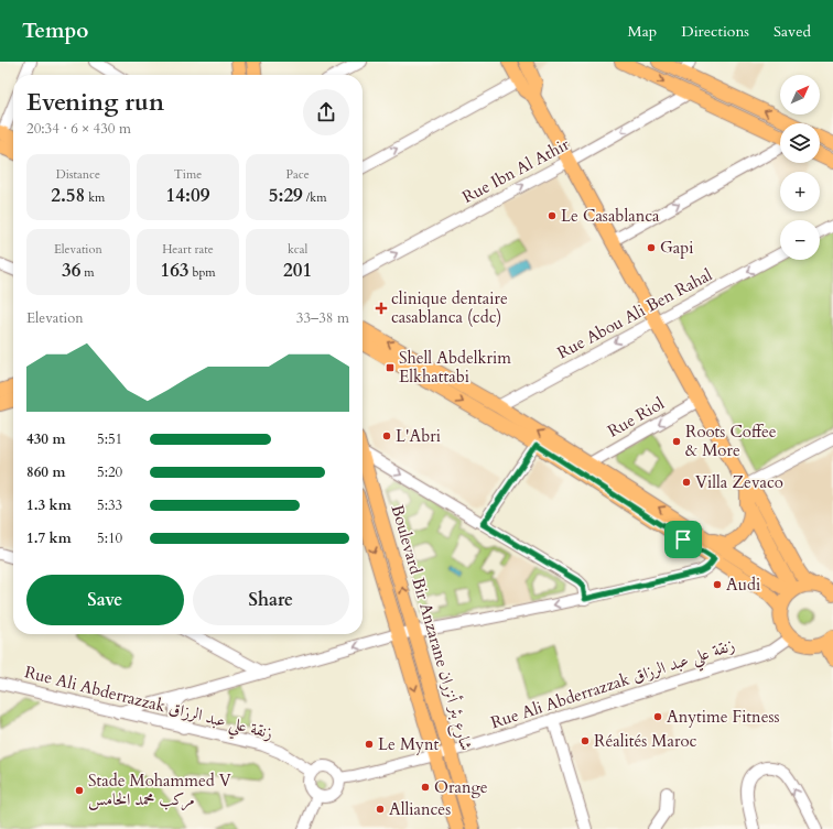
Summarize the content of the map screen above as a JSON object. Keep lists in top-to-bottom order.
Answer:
{
  "streets": {
    "main road": ["Boulevard Bir Anzarane شارع بئر أنزران"],
    "street": [
      "Rue Ibn Al Athir",
      "Rue Abou Ali Ben Rahal",
      "Rue Riol",
      "Rue Ali Abderrazzak زنقة علي عبد الرزاق"
    ]
  },
  "crossings": [
    ["Boulevard Bir Anzarane شارع بئر أنزران", "Rue Ali Abderrazzak زنقة علي عبد الرزاق"]
  ],
  "one_way": ["Rue Riol"],
  "places": {
    "other": [
      "Le Casablanca",
      "Gapi",
      "L'Abri",
      "Roots Coffee & More",
      "Villa Zevaco",
      "Audi",
      "Anytime Fitness",
      "Réalités Maroc",
      "Le Mynt",
      "Orange",
      "Stade Mohammed V مركب محمد الخامس",
      "Alliances"
    ],
    "health": ["clinique dentaire casablanca (cdc)"],
    "transit": ["Shell Abdelkrim Elkhattabi"]
  },
  "north": "top right",
  "page": {
    "header": "Tempo",
    "nav": ["Map", "Directions", "Saved"],
    "map_buttons": ["+", "−"],
    "heading": ["Evening run", "20:34 · 6 × 430 m"],
    "stats": [
      ["Distance", "2.58 km"],
      ["Time", "14:09"],
      ["Pace", "5:29 /km"],
      ["Elevation", "36 m"],
      ["Heart rate", "163 bpm"],
      ["kcal", "201"]
    ],
    "chart": ["Elevation", "33–38 m"],
    "list": [
      {
        "name": "430 m",
        "note": "5:51"
      },
      {
        "name": "860 m",
        "note": "5:20"
      },
      {
        "name": "1.3 km",
        "note": "5:33"
      },
      {
        "name": "1.7 km",
        "note": "5:10"
      }
    ],
    "buttons": ["Save", "Share"]
  }
}
